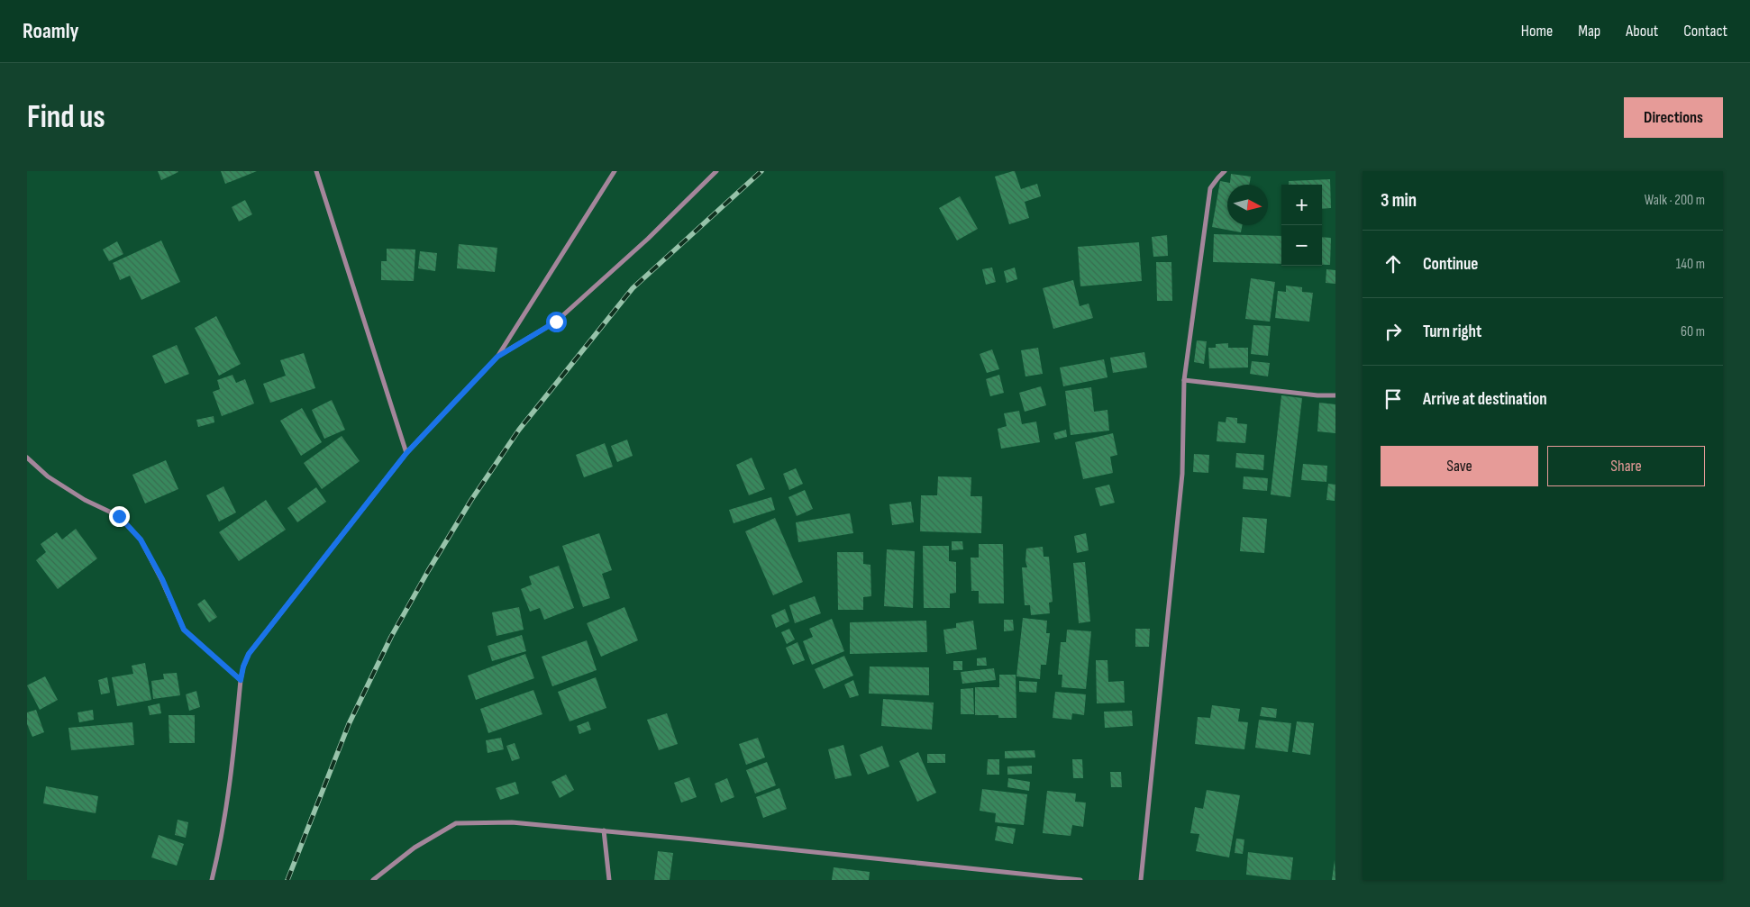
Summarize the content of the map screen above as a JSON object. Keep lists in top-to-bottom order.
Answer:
{
  "north": "right",
  "page": {
    "header": "Roamly",
    "nav": [
      "Home",
      "Map",
      "About",
      "Contact"
    ],
    "buttons": [
      "Directions",
      ["Save", "Share"]
    ],
    "title": "Find us",
    "heading": ["3 min", "Walk · 200 m"],
    "map_buttons": ["+", "−"],
    "list": [
      ["Continue", "140 m"],
      ["Turn right", "60 m"],
      "Arrive at destination"
    ]
  }
}
